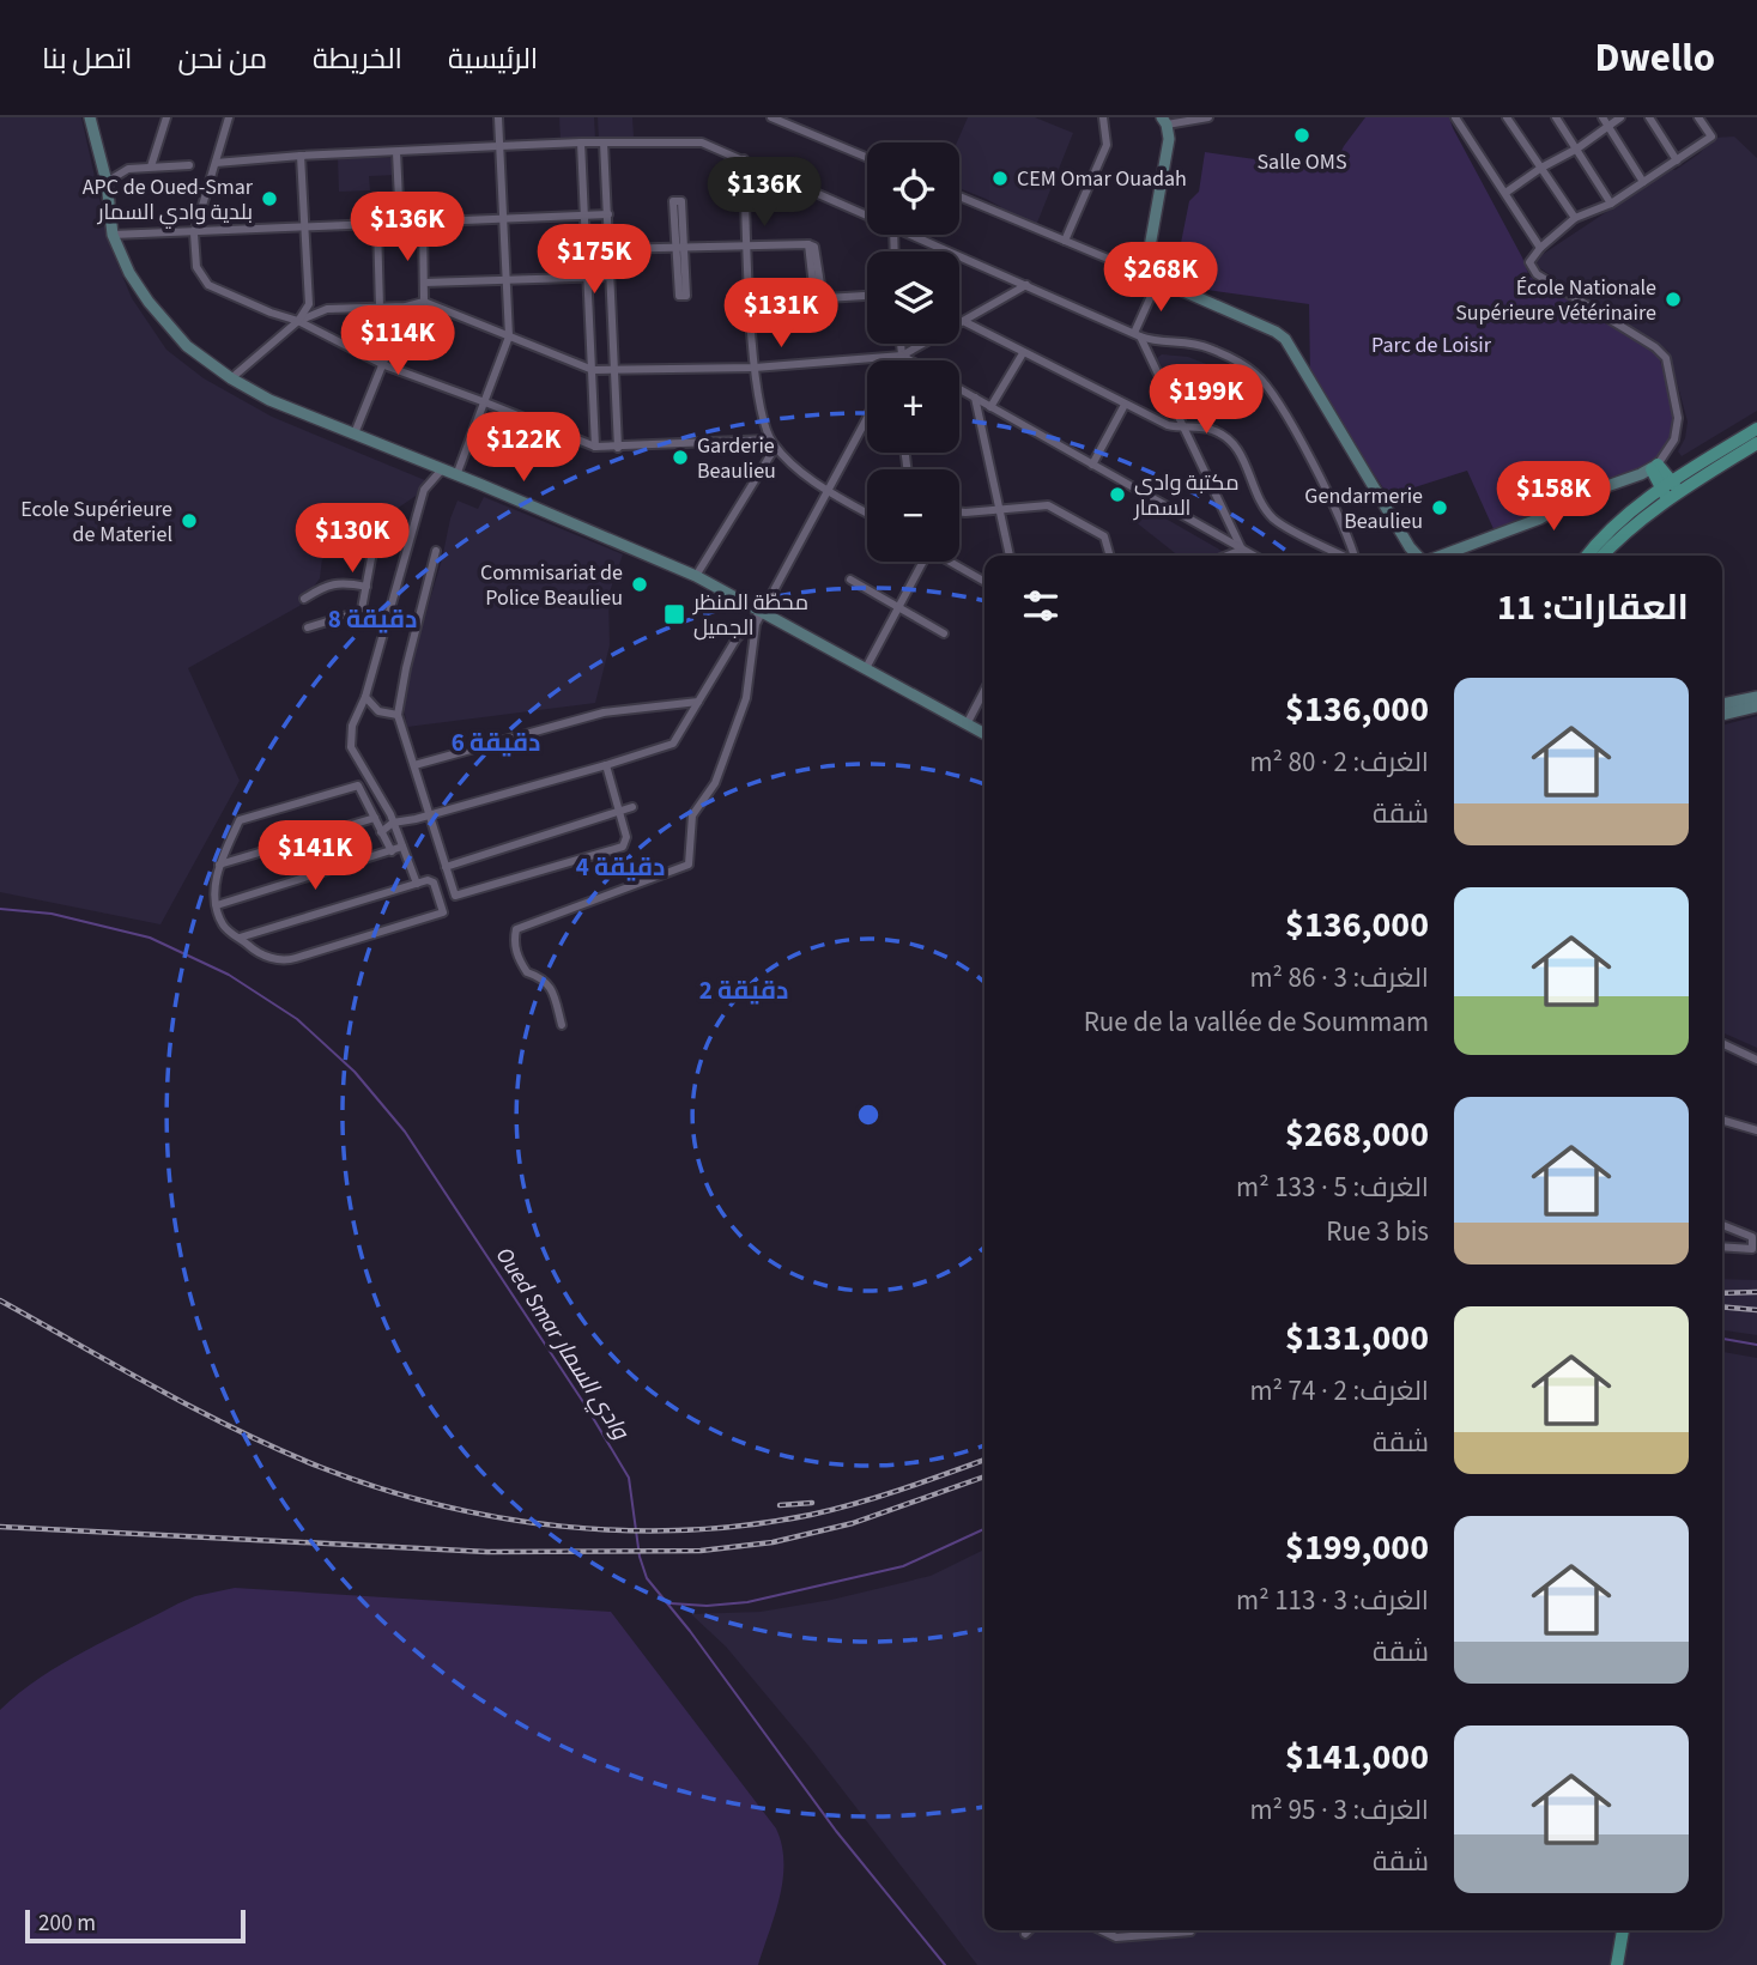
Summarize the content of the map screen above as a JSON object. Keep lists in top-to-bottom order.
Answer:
{
  "water": ["Oued Smar وادي السمار"],
  "parks": ["Parc de Loisir"],
  "places": {
    "other": [
      "Salle OMS",
      "CEM Omar Ouadah",
      "APC de Oued-Smar بلدية وادي السمار",
      "École Nationale Supérieure Vétérinaire",
      "Garderie Beaulieu",
      "مكتبة وادي السمار",
      "Gendarmerie Beaulieu",
      "Ecole Supérieure de Materiel",
      "Commisariat de Police Beaulieu"
    ],
    "transit": ["محطّة المنظر الجميل"]
  },
  "scale_bar": "200 m",
  "page": {
    "header": "Dwello",
    "nav": [
      "الرئيسية",
      "الخريطة",
      "من نحن",
      "اتصل بنا"
    ],
    "map_buttons": ["+", "−"],
    "price": [
      "$136K",
      "$136K",
      "$175K",
      "$268K",
      "$131K",
      "$114K",
      "$199K",
      "$122K",
      "$158K",
      "$130K",
      "$141K"
    ],
    "heading": "العقارات: 11",
    "list": [
      {
        "name": "$136,000",
        "note": "الغرف: 2 · 80 m² · شقة"
      },
      {
        "name": "$136,000",
        "note": "الغرف: 3 · 86 m² · Rue de la vallée de Soummam"
      },
      {
        "name": "$268,000",
        "note": "الغرف: 5 · 133 m² · Rue 3 bis"
      },
      {
        "name": "$131,000",
        "note": "الغرف: 2 · 74 m² · شقة"
      },
      {
        "name": "$199,000",
        "note": "الغرف: 3 · 113 m² · شقة"
      },
      {
        "name": "$141,000",
        "note": "الغرف: 3 · 95 m² · شقة"
      }
    ],
    "scale": "200 m"
  },
  "rings": [
    "8 دقيقة",
    "6 دقيقة",
    "4 دقيقة",
    "2 دقيقة"
  ]
}
